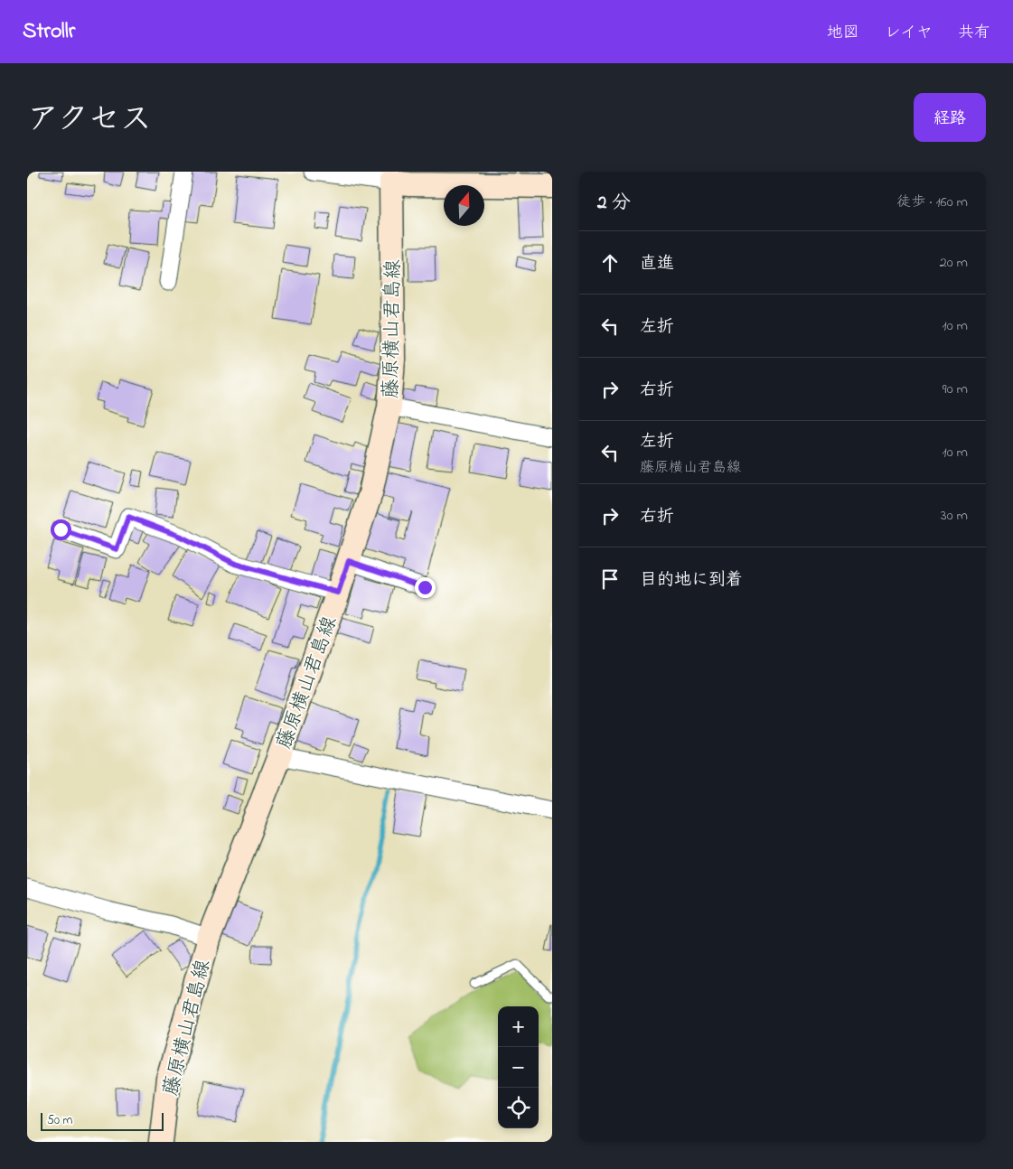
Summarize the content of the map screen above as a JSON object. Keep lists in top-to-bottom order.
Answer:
{
  "streets": {
    "main road": ["藤原横山君島線"]
  },
  "scale_bar": "50 m",
  "north": "top",
  "page": {
    "header": "Strollr",
    "nav": ["地図", "レイヤ", "共有"],
    "title": "アクセス",
    "buttons": "経路",
    "heading": ["2 分", "徒歩 · 160 m"],
    "list": [
      ["直進", "20 m"],
      ["左折", "10 m"],
      ["右折", "90 m"],
      ["左折", "藤原横山君島線", "10 m"],
      ["右折", "30 m"],
      "目的地に到着"
    ],
    "map_buttons": ["+", "−"],
    "scale": "50 m"
  }
}
